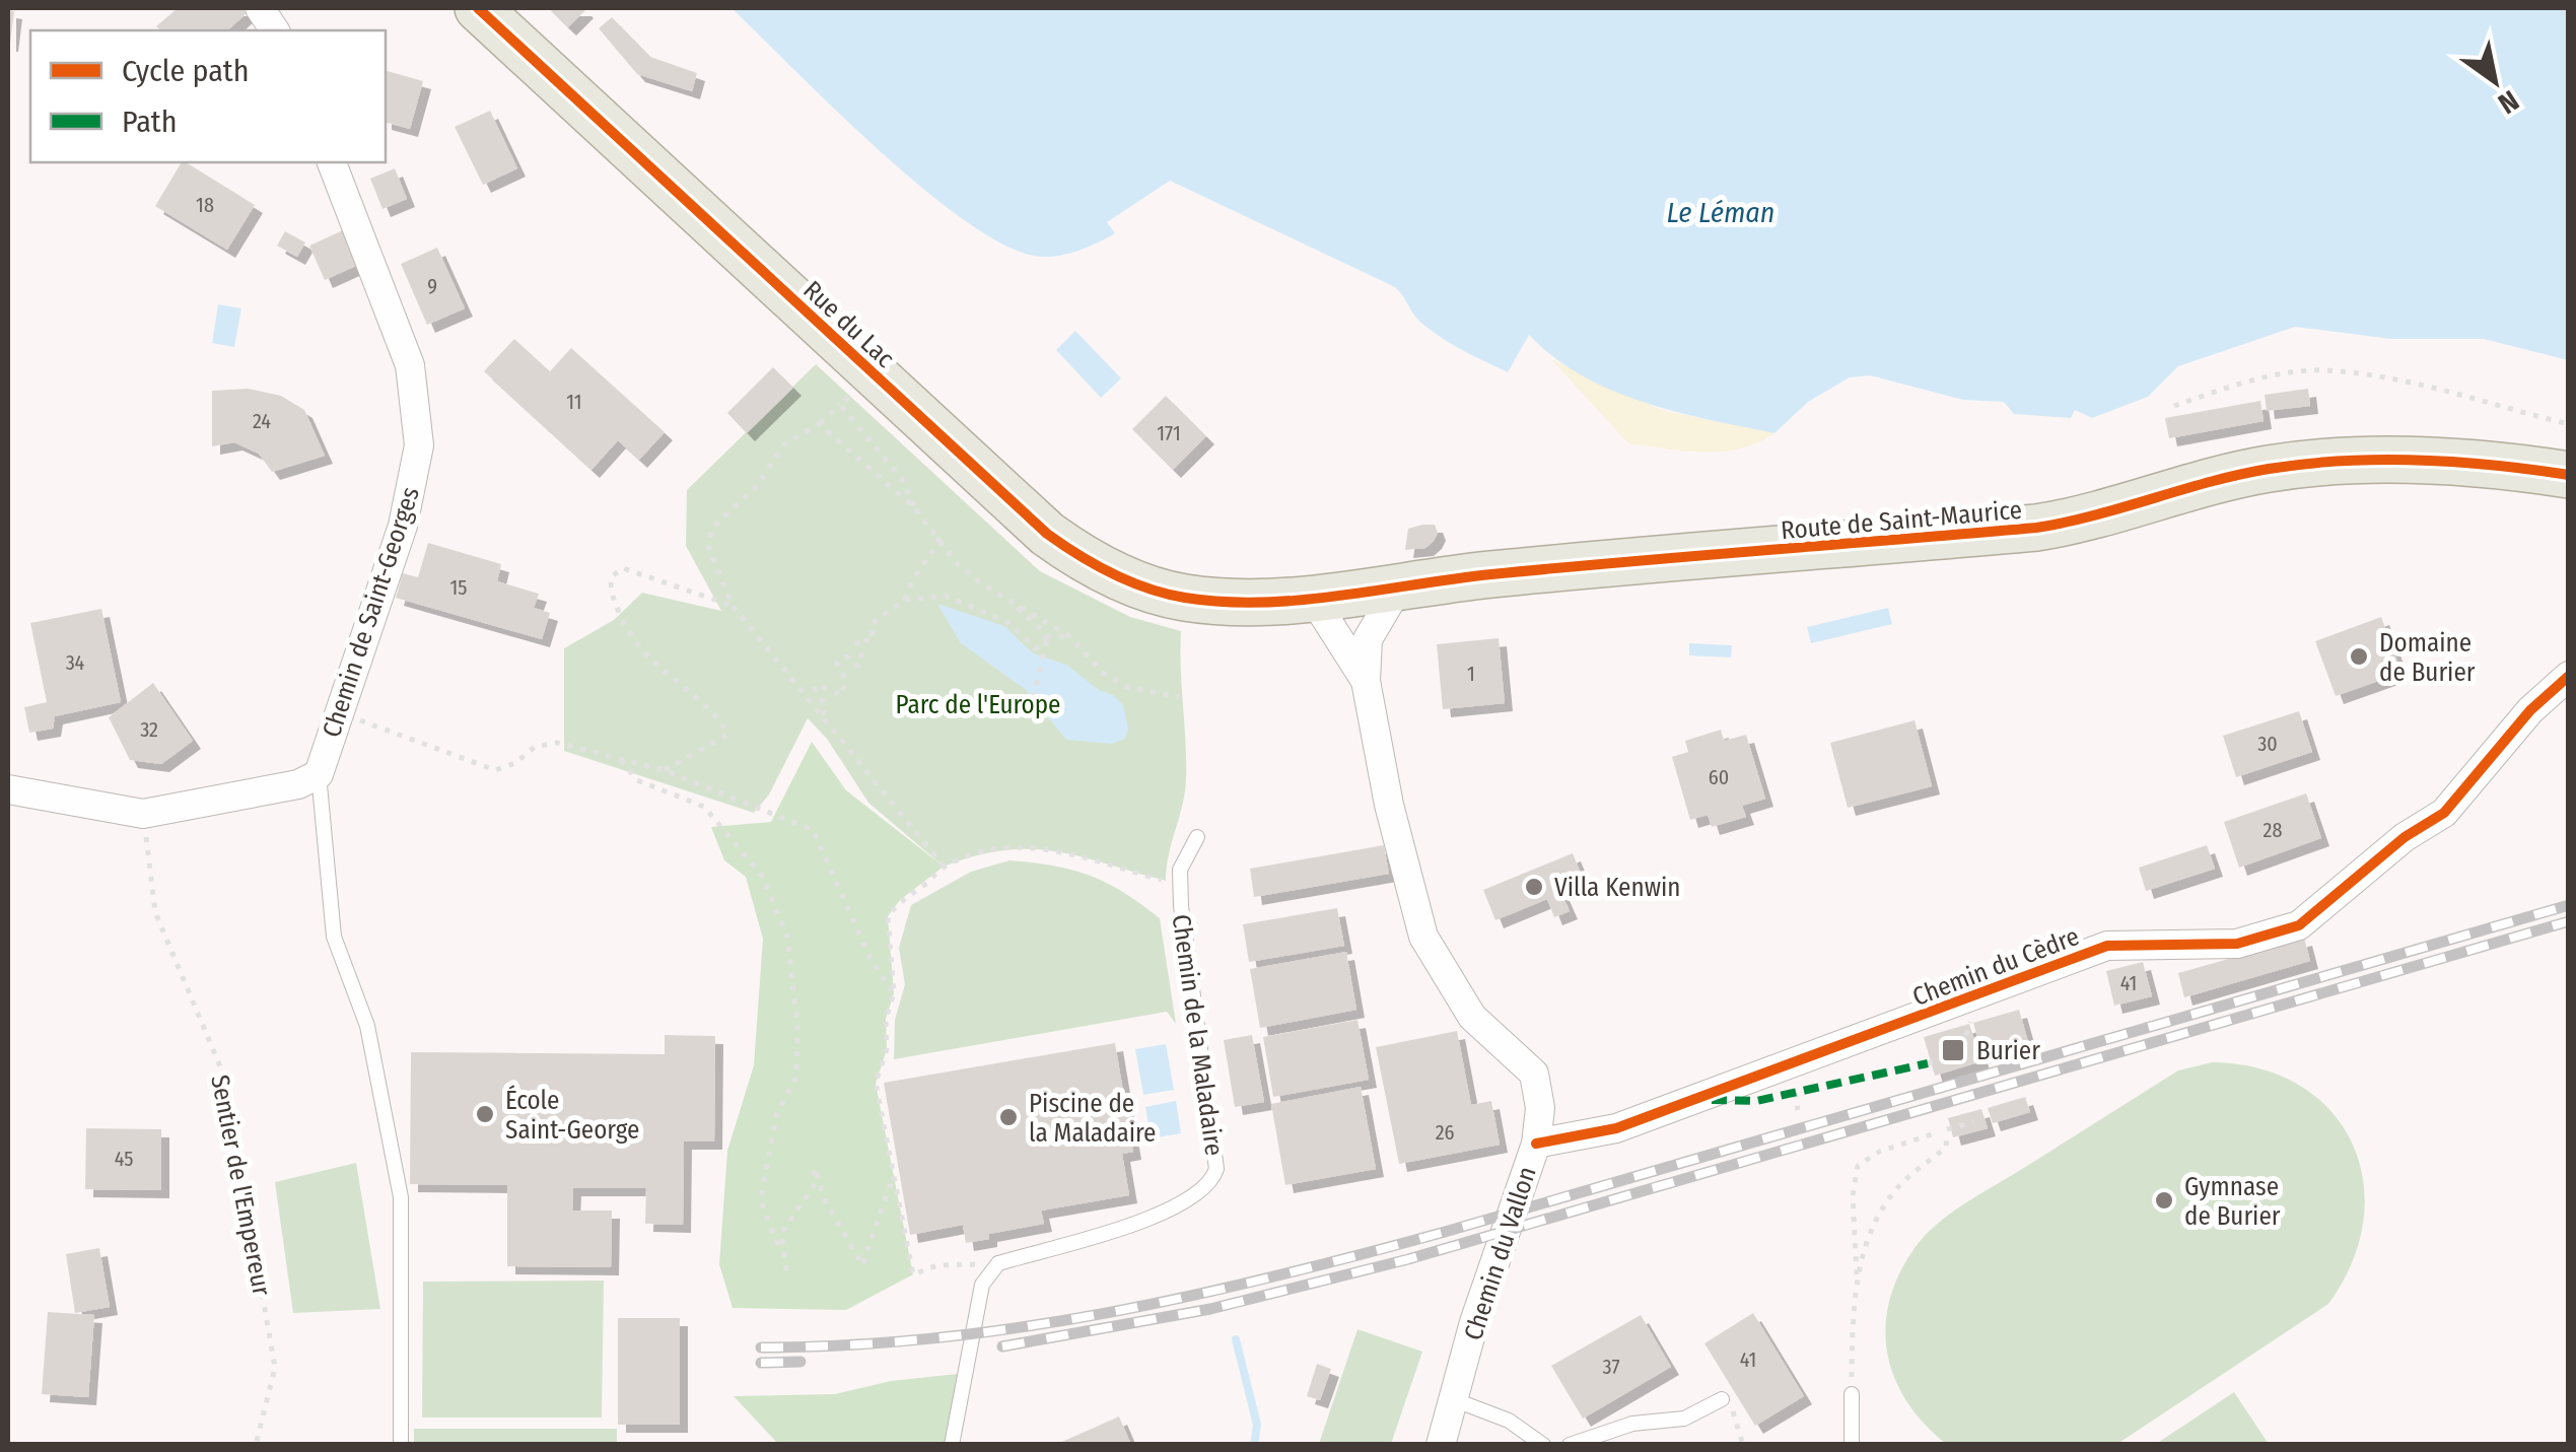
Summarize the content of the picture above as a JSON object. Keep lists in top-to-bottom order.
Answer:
{
  "streets": {
    "main road": ["Rue du Lac", "Route de Saint-Maurice"],
    "street": ["Chemin de Saint-Georges", "Chemin du Cèdre", "Chemin du Vallon"],
    "lane": ["Chemin de la Maladaire"],
    "path": ["Sentier de l'Empereur"]
  },
  "crossings": [
    ["Rue du Lac", "Route de Saint-Maurice"],
    ["Route de Saint-Maurice", "Chemin du Vallon"],
    ["Chemin du Cèdre", "Chemin du Vallon"]
  ],
  "water": ["Le Léman"],
  "parks": ["Parc de l'Europe"],
  "places": {
    "other": [
      "Domaine de Burier",
      "Villa Kenwin",
      "École Saint-George",
      "Piscine de la Maladaire",
      "Gymnase de Burier"
    ],
    "transit": ["Burier"]
  },
  "house_numbers": [
    "18",
    "9",
    "11",
    "24",
    "171",
    "15",
    "34",
    "1",
    "32",
    "30",
    "60",
    "28",
    "41",
    "26",
    "45",
    "41",
    "37"
  ],
  "legend": ["Cycle path", "Path"],
  "north": "bottom right"
}
